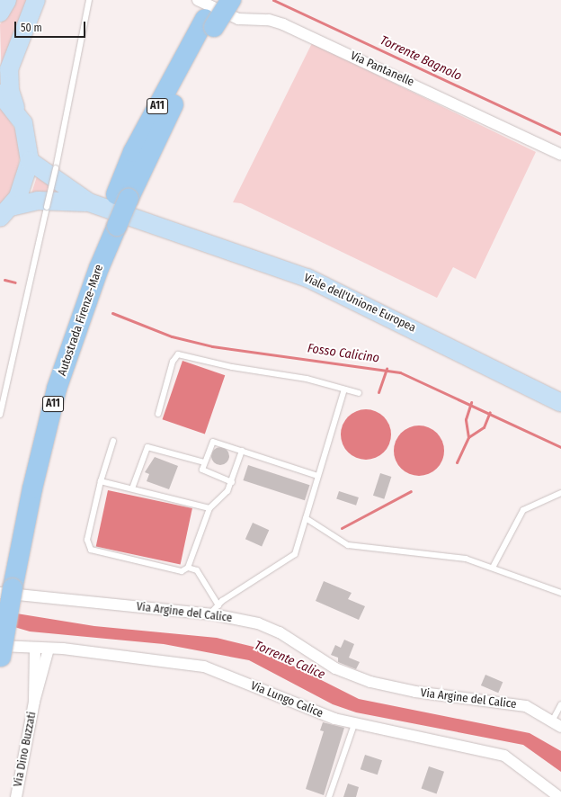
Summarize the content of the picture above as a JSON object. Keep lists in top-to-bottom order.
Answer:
{
  "streets": {
    "highway": ["A11", "Autostrada Firenze-Mare"],
    "main road": ["Viale dell'Unione Europea"],
    "street": [
      "Via Pantanelle",
      "Via Argine del Calice",
      "Via Lungo Calice",
      "Via Dino Buzzati"
    ]
  },
  "crossings": [
    ["Autostrada Firenze-Mare", "Via Argine del Calice"],
    ["Autostrada Firenze-Mare", "Via Lungo Calice"],
    ["Via Lungo Calice", "Via Dino Buzzati"]
  ],
  "water": ["Torrente Bagnolo", "Fosso Calicino", "Torrente Calice"],
  "scale_bar": "50 m"
}
